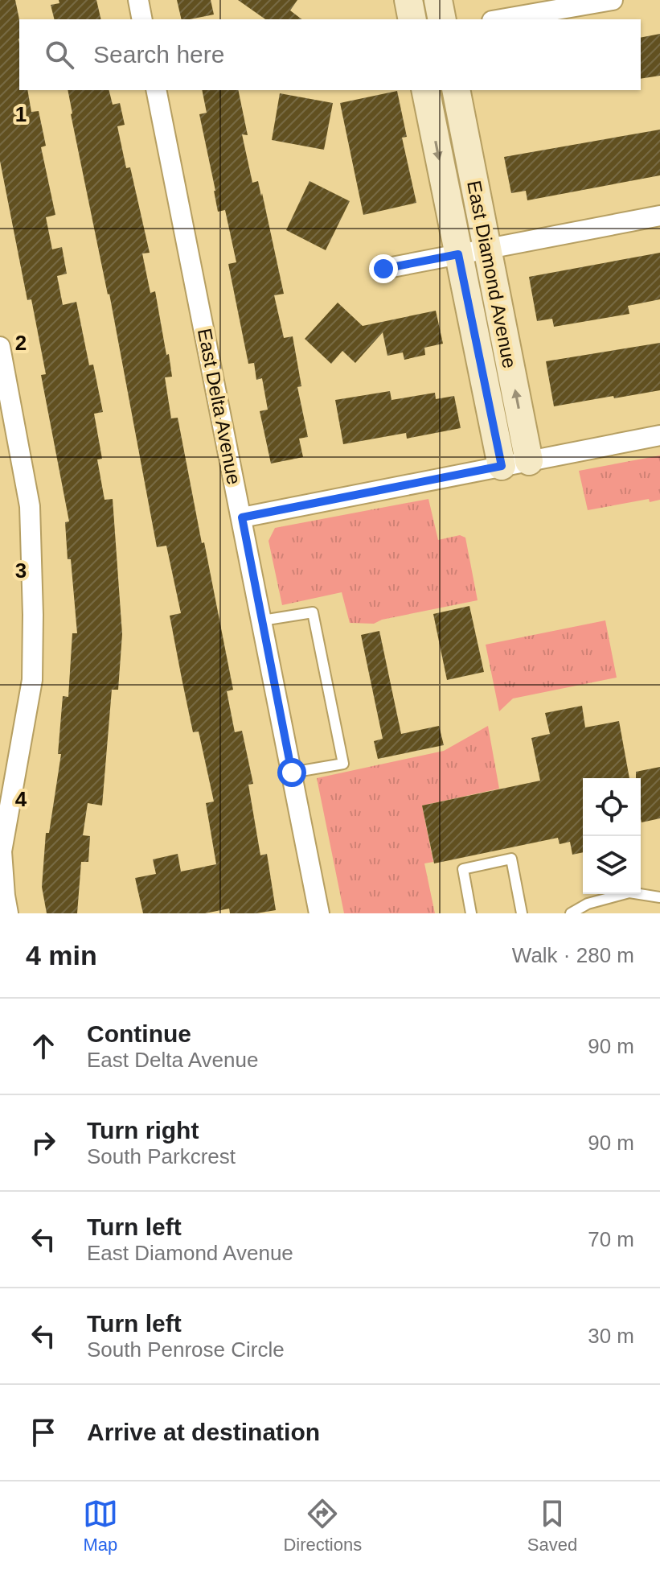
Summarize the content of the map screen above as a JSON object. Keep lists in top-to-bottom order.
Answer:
{
  "streets": {
    "street": ["East Diamond Avenue", "East Delta Avenue"]
  },
  "page": {
    "search": "Search here",
    "heading": ["4 min", "Walk · 280 m"],
    "list": [
      ["Continue", "East Delta Avenue", "90 m"],
      ["Turn right", "South Parkcrest", "90 m"],
      ["Turn left", "East Diamond Avenue", "70 m"],
      ["Turn left", "South Penrose Circle", "30 m"],
      "Arrive at destination"
    ],
    "nav": ["Map", "Directions", "Saved"]
  },
  "grid": {
    "rows": [
      "1",
      "2",
      "3",
      "4"
    ]
  }
}
